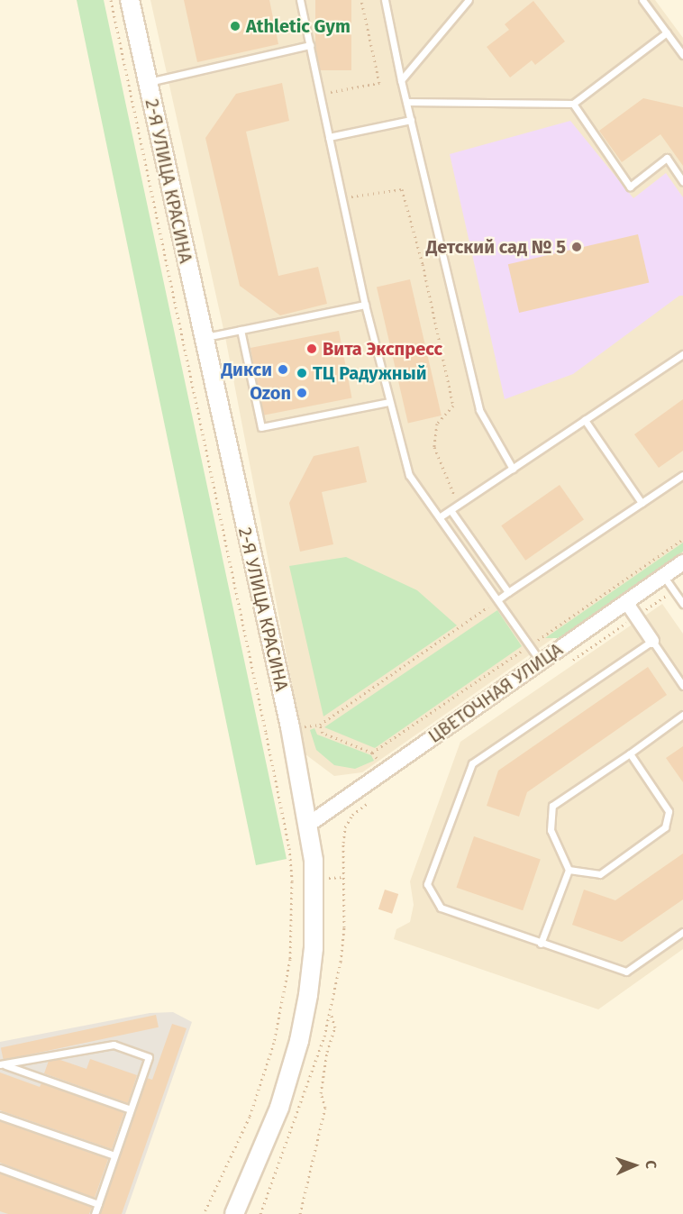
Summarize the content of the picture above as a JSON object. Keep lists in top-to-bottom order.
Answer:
{
  "streets": {
    "main road": ["2-Я УЛИЦА КРАСИНА"],
    "street": ["ЦВЕТОЧНАЯ УЛИЦА"]
  },
  "crossings": [
    ["2-Я УЛИЦА КРАСИНА", "ЦВЕТОЧНАЯ УЛИЦА"]
  ],
  "places": [
    "Athletic Gym",
    "Детский сад № 5",
    "Вита Экспресс",
    "Дикси",
    "ТЦ Радужный",
    "Ozon"
  ],
  "north": "right"
}
